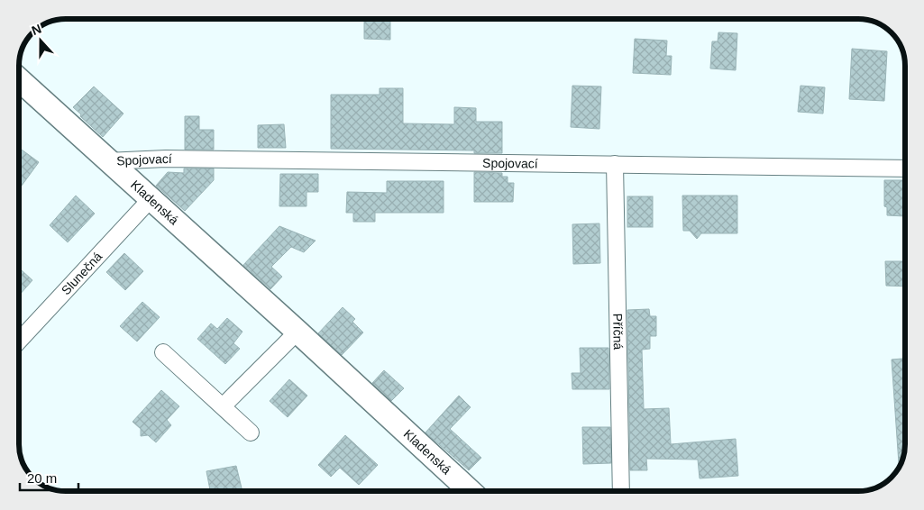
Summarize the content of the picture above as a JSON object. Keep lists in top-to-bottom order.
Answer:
{
  "streets": {
    "main road": ["Kladenská"],
    "street": ["Spojovací", "Slunečná", "Příčná"]
  },
  "crossings": [
    ["Spojovací", "Kladenská"],
    ["Spojovací", "Příčná"],
    ["Kladenská", "Slunečná"]
  ],
  "scale_bar": "20 m",
  "north": "top"
}
